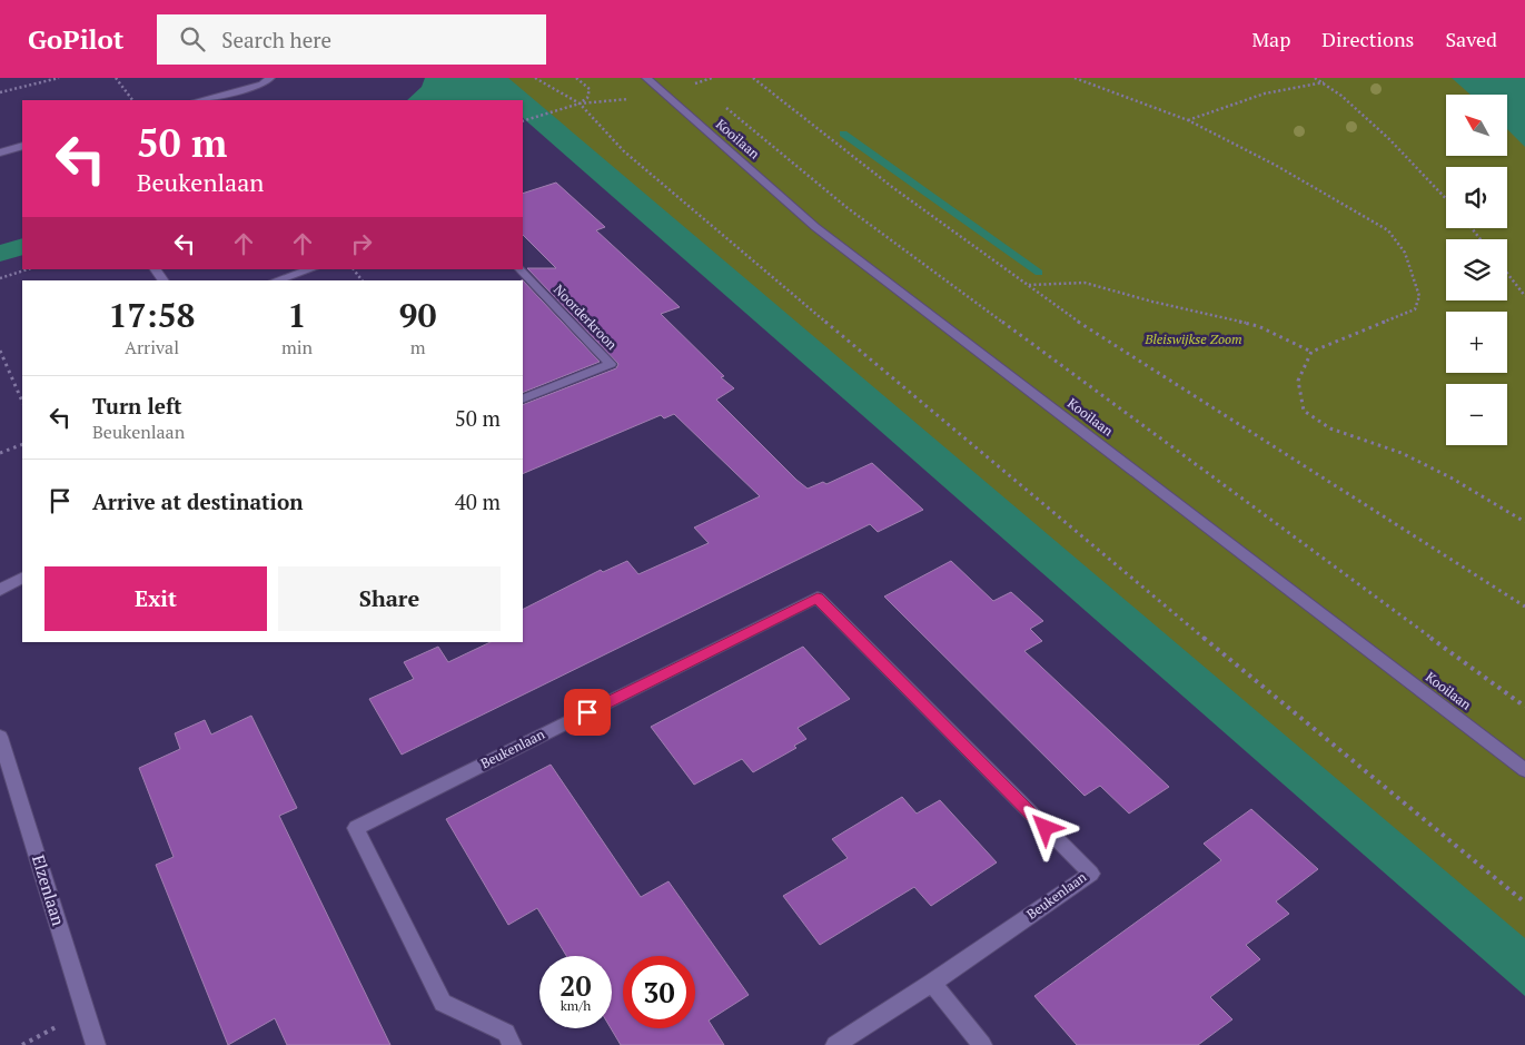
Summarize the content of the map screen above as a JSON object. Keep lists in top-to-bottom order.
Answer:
{
  "streets": {
    "street": [
      "Kooilaan",
      "Noorderkroon",
      "Beukenlaan",
      "Elzenlaan"
    ]
  },
  "parks": ["Bleiswijkse Zoom"],
  "north": "top left",
  "page": {
    "header": "GoPilot",
    "search": "Search here",
    "nav": ["Map", "Directions", "Saved"],
    "map_buttons": ["+", "−"],
    "turn": ["50 m", "Beukenlaan"],
    "eta": [
      "17:58",
      "Arrival",
      "1",
      "min",
      "90",
      "m"
    ],
    "list": [
      {
        "name": "Turn left",
        "note": "Beukenlaan",
        "value": "50 m"
      },
      {
        "name": "Arrive at destination",
        "value": "40 m"
      }
    ],
    "buttons": ["Exit", "Share"],
    "speed": "20 km/h",
    "limit": "30"
  }
}
